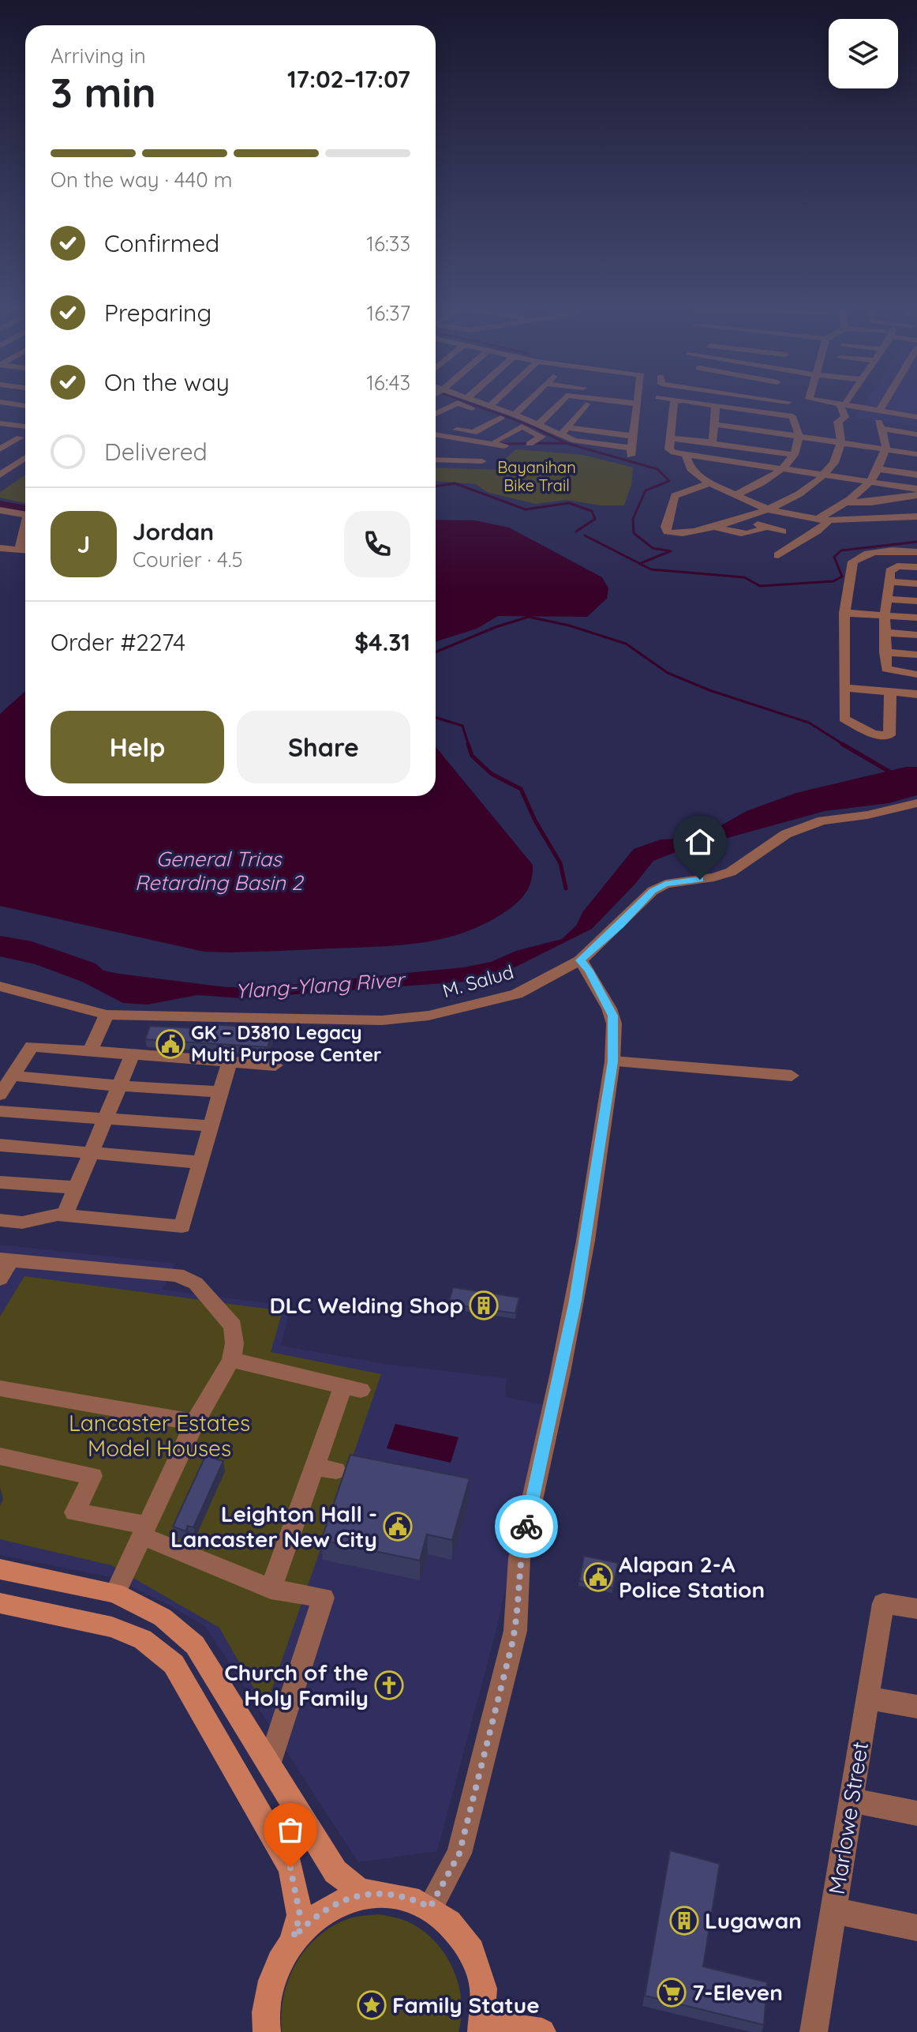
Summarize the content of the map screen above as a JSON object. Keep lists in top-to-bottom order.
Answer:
{
  "streets": {
    "street": ["M. Salud", "Marlowe Street"]
  },
  "water": ["General Trias Retarding Basin 2", "Ylang-Ylang River"],
  "parks": ["Bayanihan Bike Trail", "Lancaster Estates Model Houses"],
  "places": {
    "public building": ["GK – D3810 Legacy Multi Purpose Center", "Leighton Hall - Lancaster New City", "Alapan 2-A Police Station"],
    "building": ["DLC Welding Shop", "Lugawan"],
    "church": ["Church of the Holy Family"],
    "supermarket": ["7-Eleven"],
    "place": ["Family Statue"]
  },
  "page": {
    "heading": ["3 min", "Arriving in", "17:02–17:07"],
    "panel": [
      "Jordan",
      "Courier · 4.5",
      "Order #2274",
      "$4.31"
    ],
    "bar": "On the way · 440 m",
    "list": [
      ["Confirmed", "16:33"],
      ["Preparing", "16:37"],
      ["On the way", "16:43"],
      "Delivered"
    ],
    "round": "J",
    "buttons": ["Help", "Share"]
  }
}
